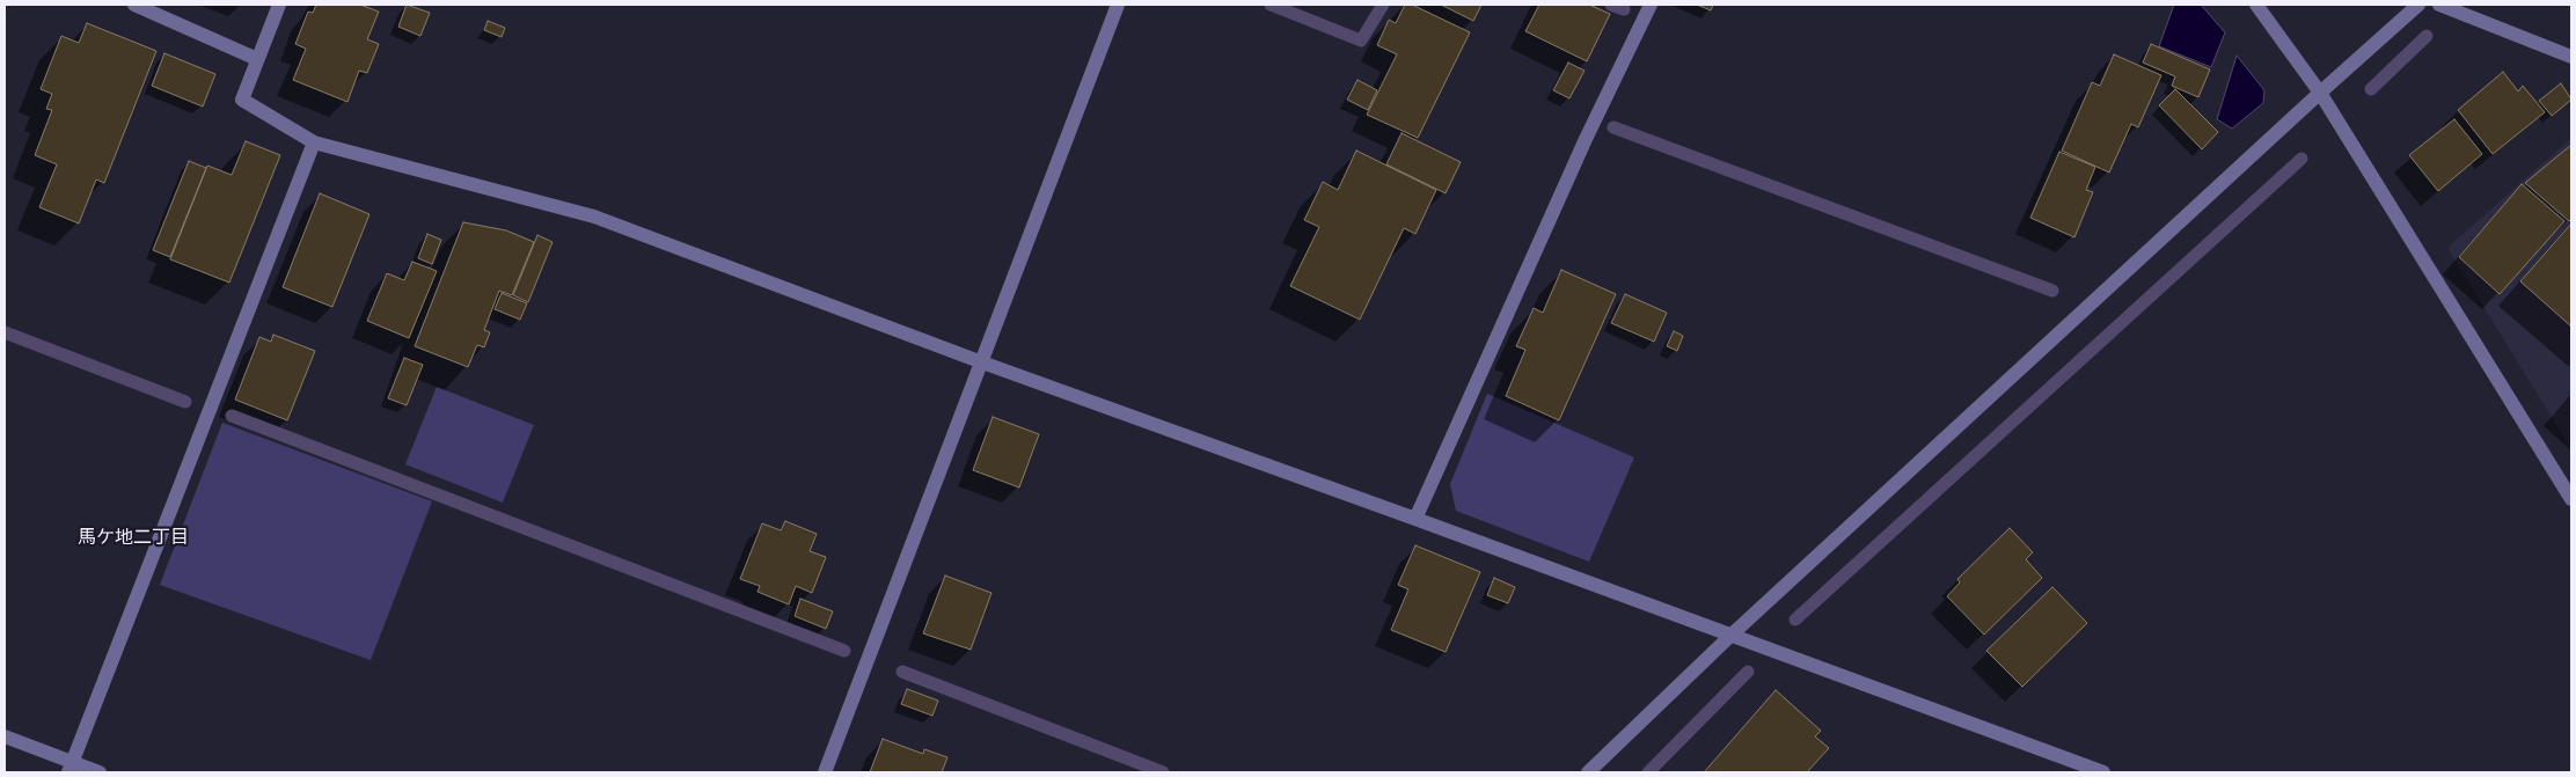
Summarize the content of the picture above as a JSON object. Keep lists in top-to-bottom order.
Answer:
{
  "districts": ["馬ケ地二丁目"]
}
